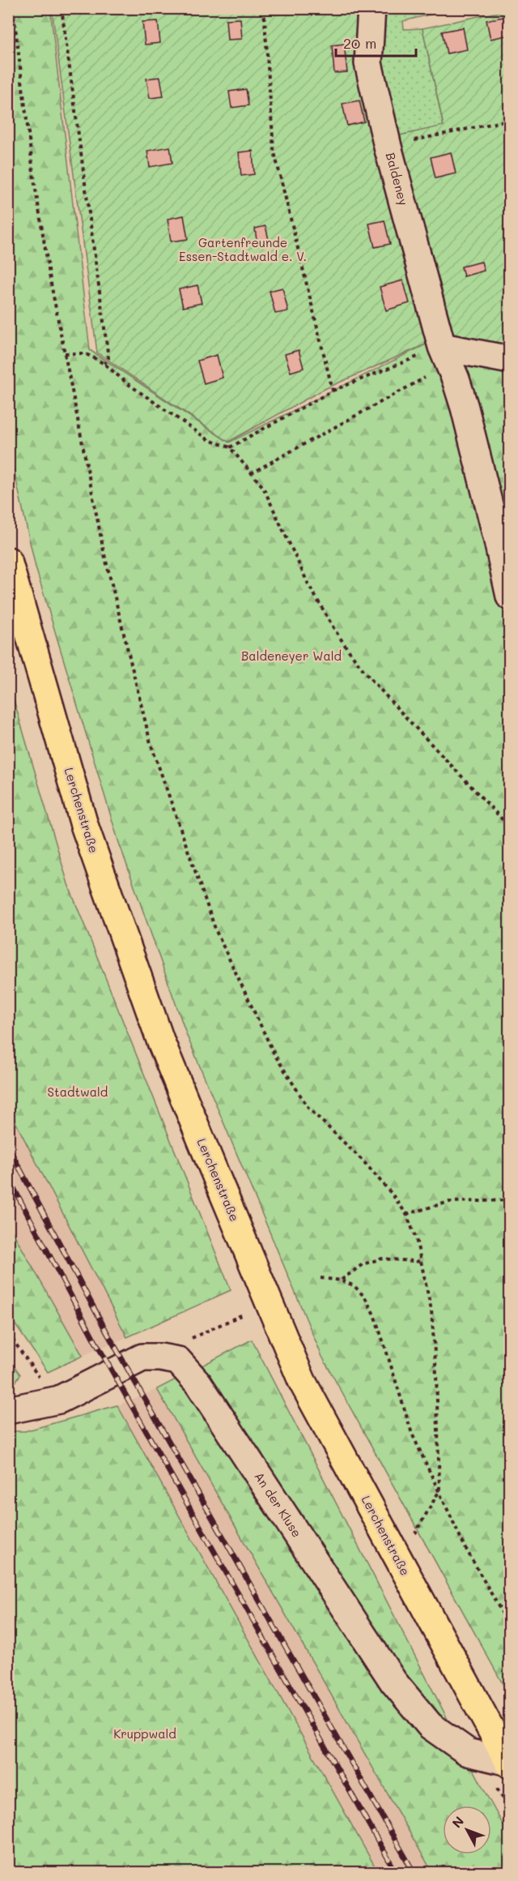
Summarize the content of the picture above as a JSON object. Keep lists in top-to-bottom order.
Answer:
{
  "streets": {
    "main road": ["Lerchenstraße"],
    "street": ["Baldeney", "An der Kluse"]
  },
  "crossings": [
    ["Lerchenstraße", "An der Kluse"]
  ],
  "parks": [
    "Gartenfreunde Essen-Stadtwald e. V.",
    "Baldeneyer Wald",
    "Stadtwald",
    "Kruppwald"
  ],
  "scale_bar": "20 m",
  "north": "top left"
}
